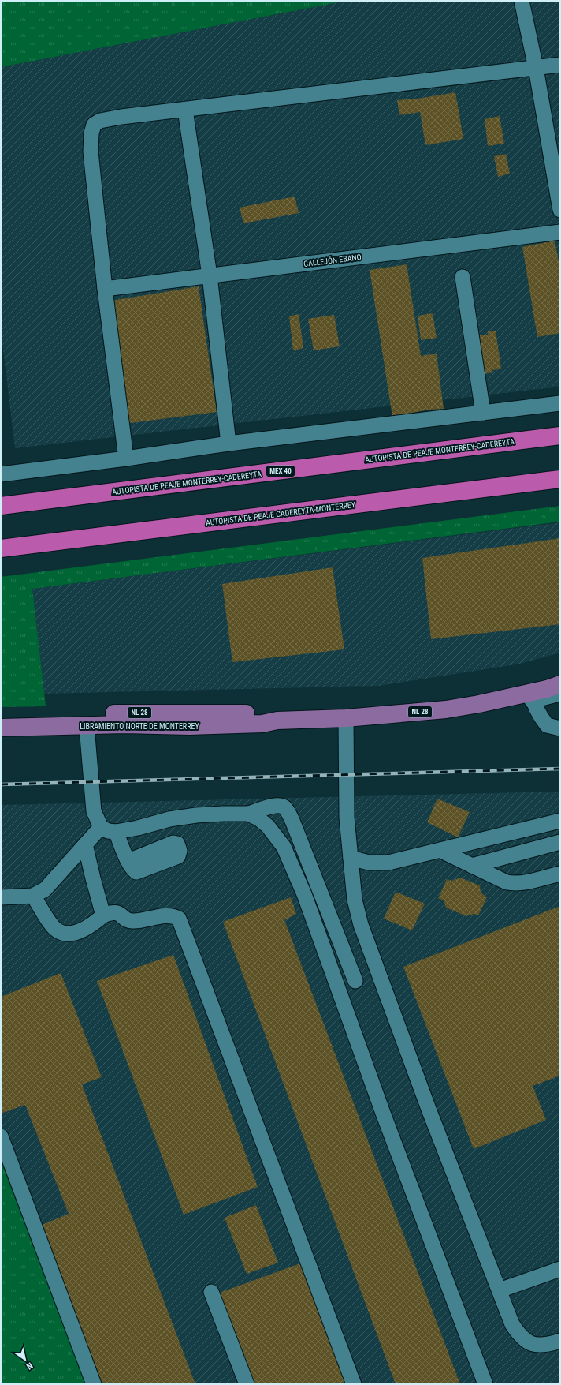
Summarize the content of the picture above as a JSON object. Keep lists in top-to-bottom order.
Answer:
{
  "streets": {
    "highway": ["AUTOPISTA DE PEAJE MONTERREY-CADEREYTA", "MEX 40", "AUTOPISTA DE PEAJE CADEREYTA-MONTERREY"],
    "main road": ["NL 28", "LIBRAMIENTO NORTE DE MONTERREY"],
    "street": ["CALLEJÓN EBANO"]
  },
  "north": "bottom right"
}
